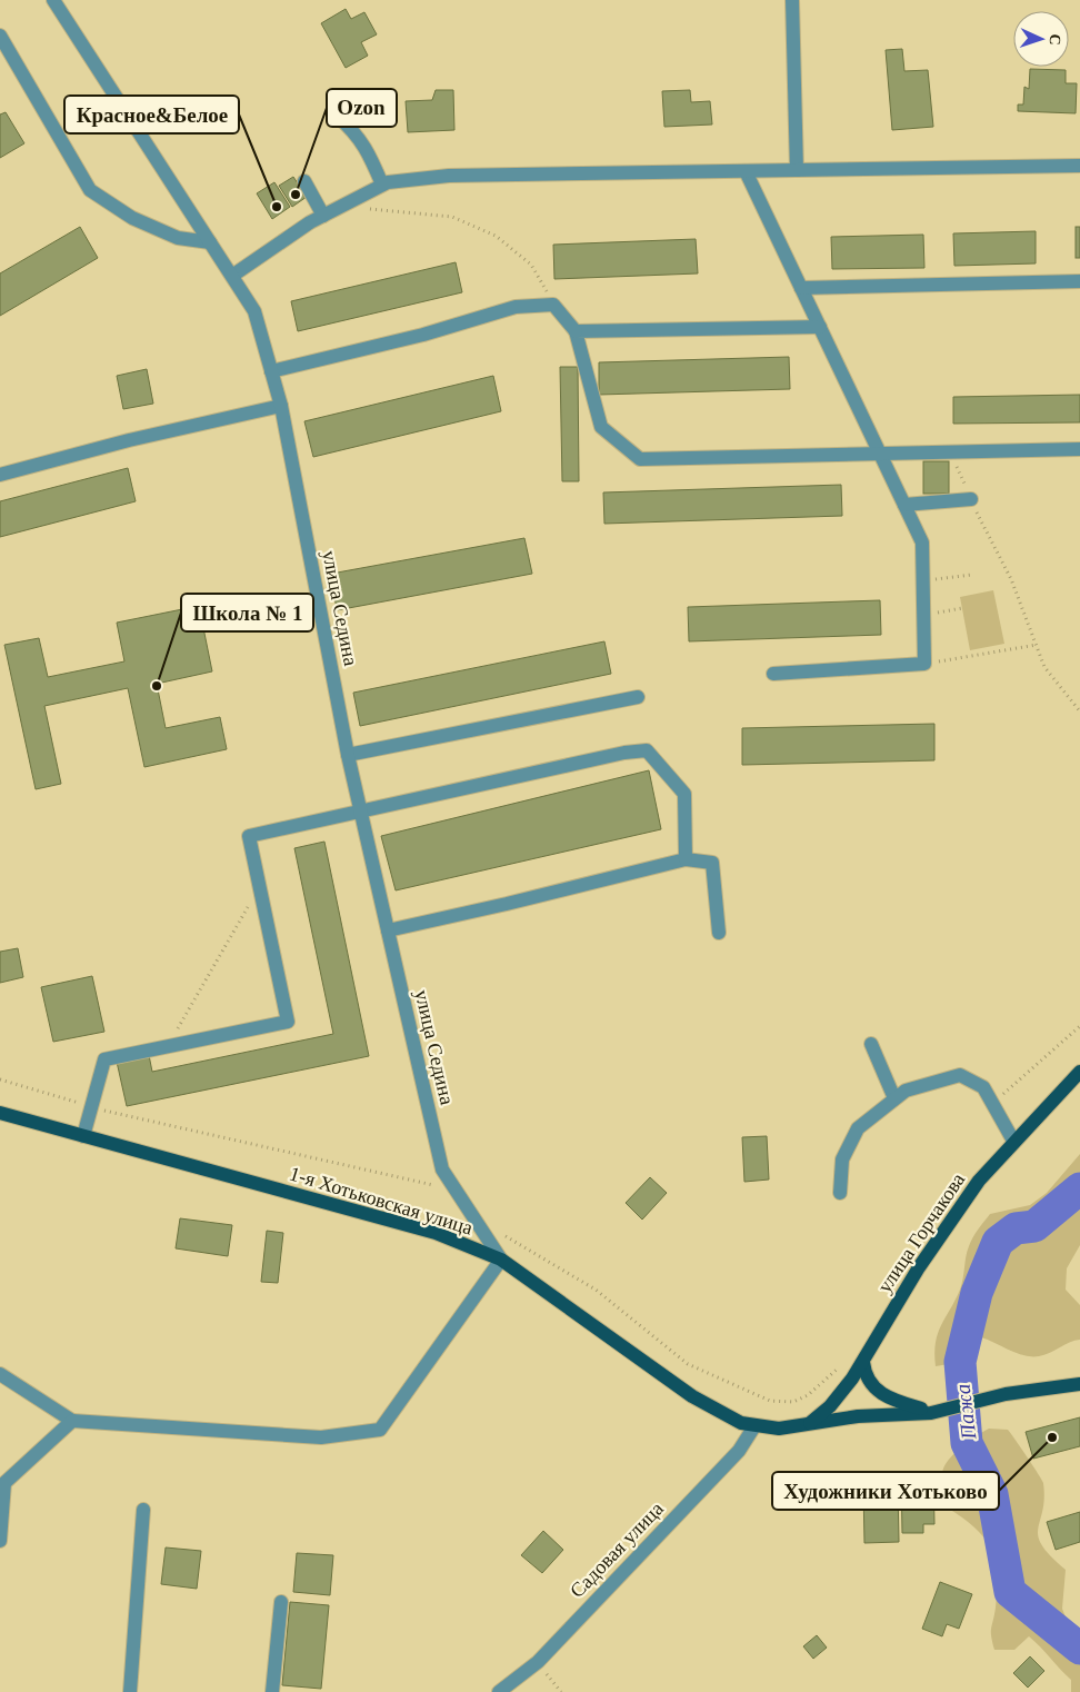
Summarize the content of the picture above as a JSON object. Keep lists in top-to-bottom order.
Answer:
{
  "streets": {
    "main road": ["1-я Хотьковская улица", "улица Горчакова"],
    "street": ["улица Седина", "Садовая улица"]
  },
  "crossings": [
    ["улица Седина", "1-я Хотьковская улица"],
    ["1-я Хотьковская улица", "улица Горчакова"],
    ["1-я Хотьковская улица", "Садовая улица"]
  ],
  "water": ["Пажа"],
  "places": [
    "Ozon",
    "Красное&Белое",
    "Школа № 1",
    "Художники Хотьково"
  ],
  "north": "right"
}
